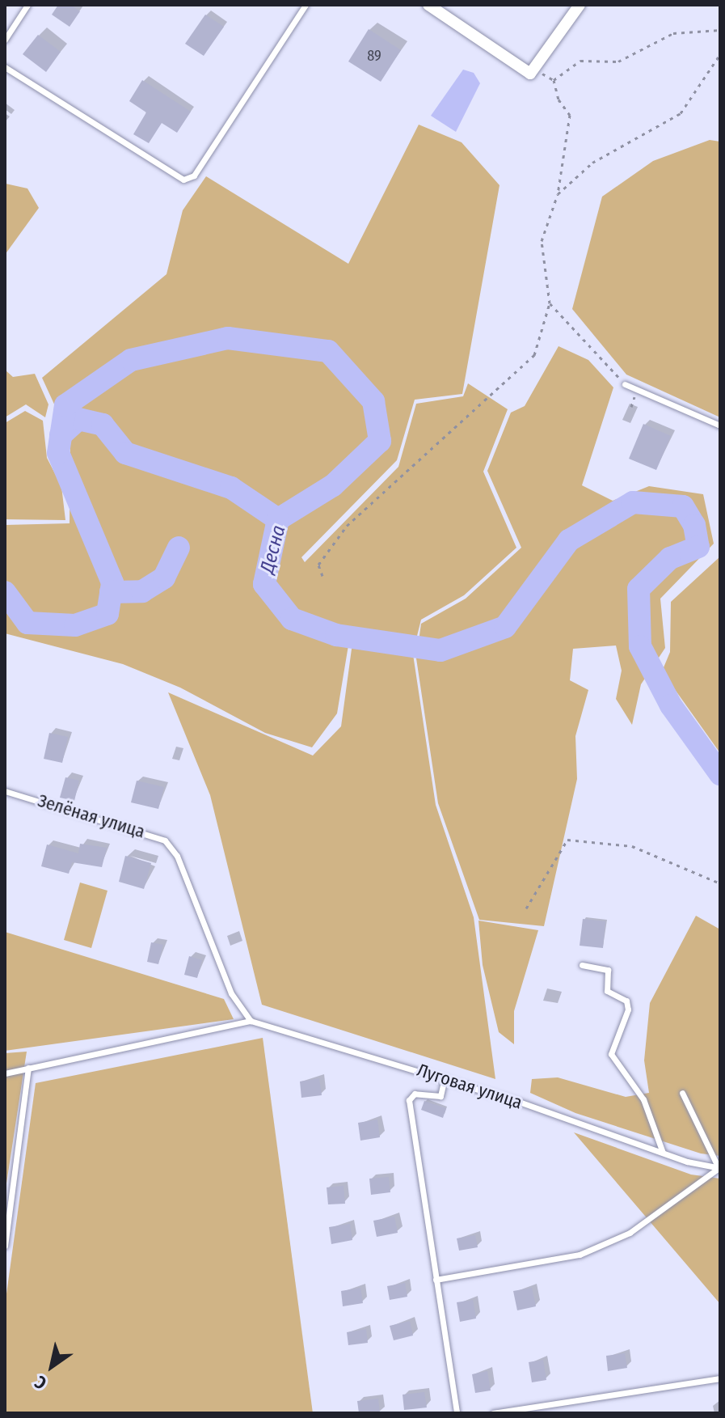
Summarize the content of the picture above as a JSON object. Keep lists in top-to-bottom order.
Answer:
{
  "streets": {
    "lane": ["Зелёная улица", "Луговая улица"]
  },
  "crossings": [
    ["Зелёная улица", "Луговая улица"]
  ],
  "water": ["Десна"],
  "house_numbers": ["89"],
  "north": "bottom left"
}
